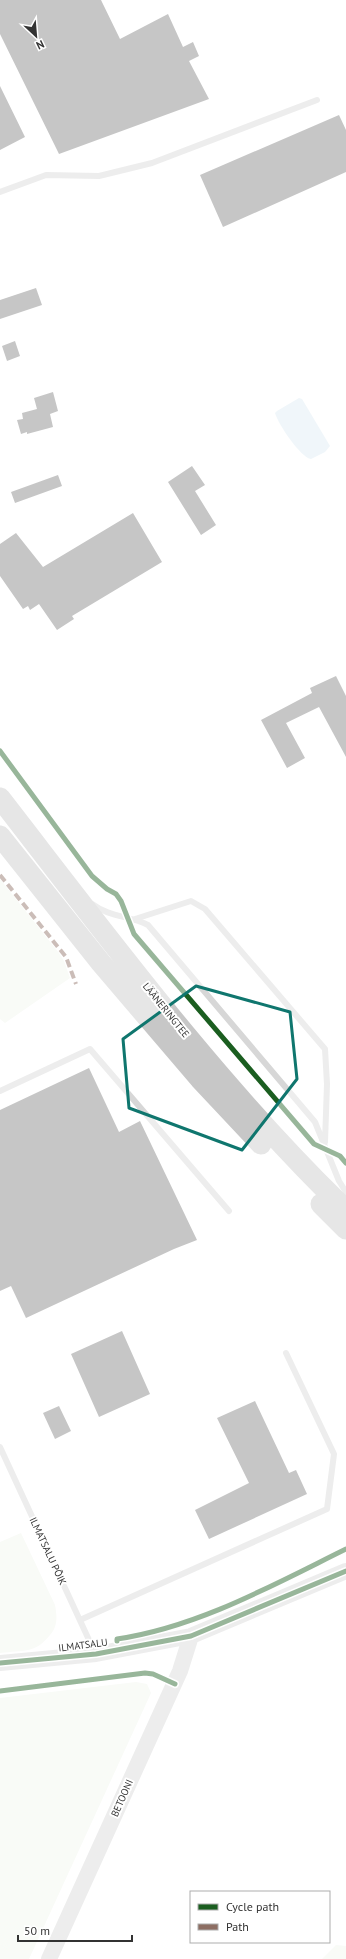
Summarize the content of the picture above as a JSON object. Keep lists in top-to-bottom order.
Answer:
{
  "streets": {
    "highway": ["LÄÄNERINGTEE"],
    "street": ["ILMATSALU", "BETOONI"],
    "lane": ["ILMATSALU PÕIK"]
  },
  "crossings": [
    ["ILMATSALU PÕIK", "ILMATSALU"],
    ["ILMATSALU", "BETOONI"]
  ],
  "legend": ["Cycle path", "Path"],
  "scale_bar": "50 m",
  "north": "bottom right"
}
